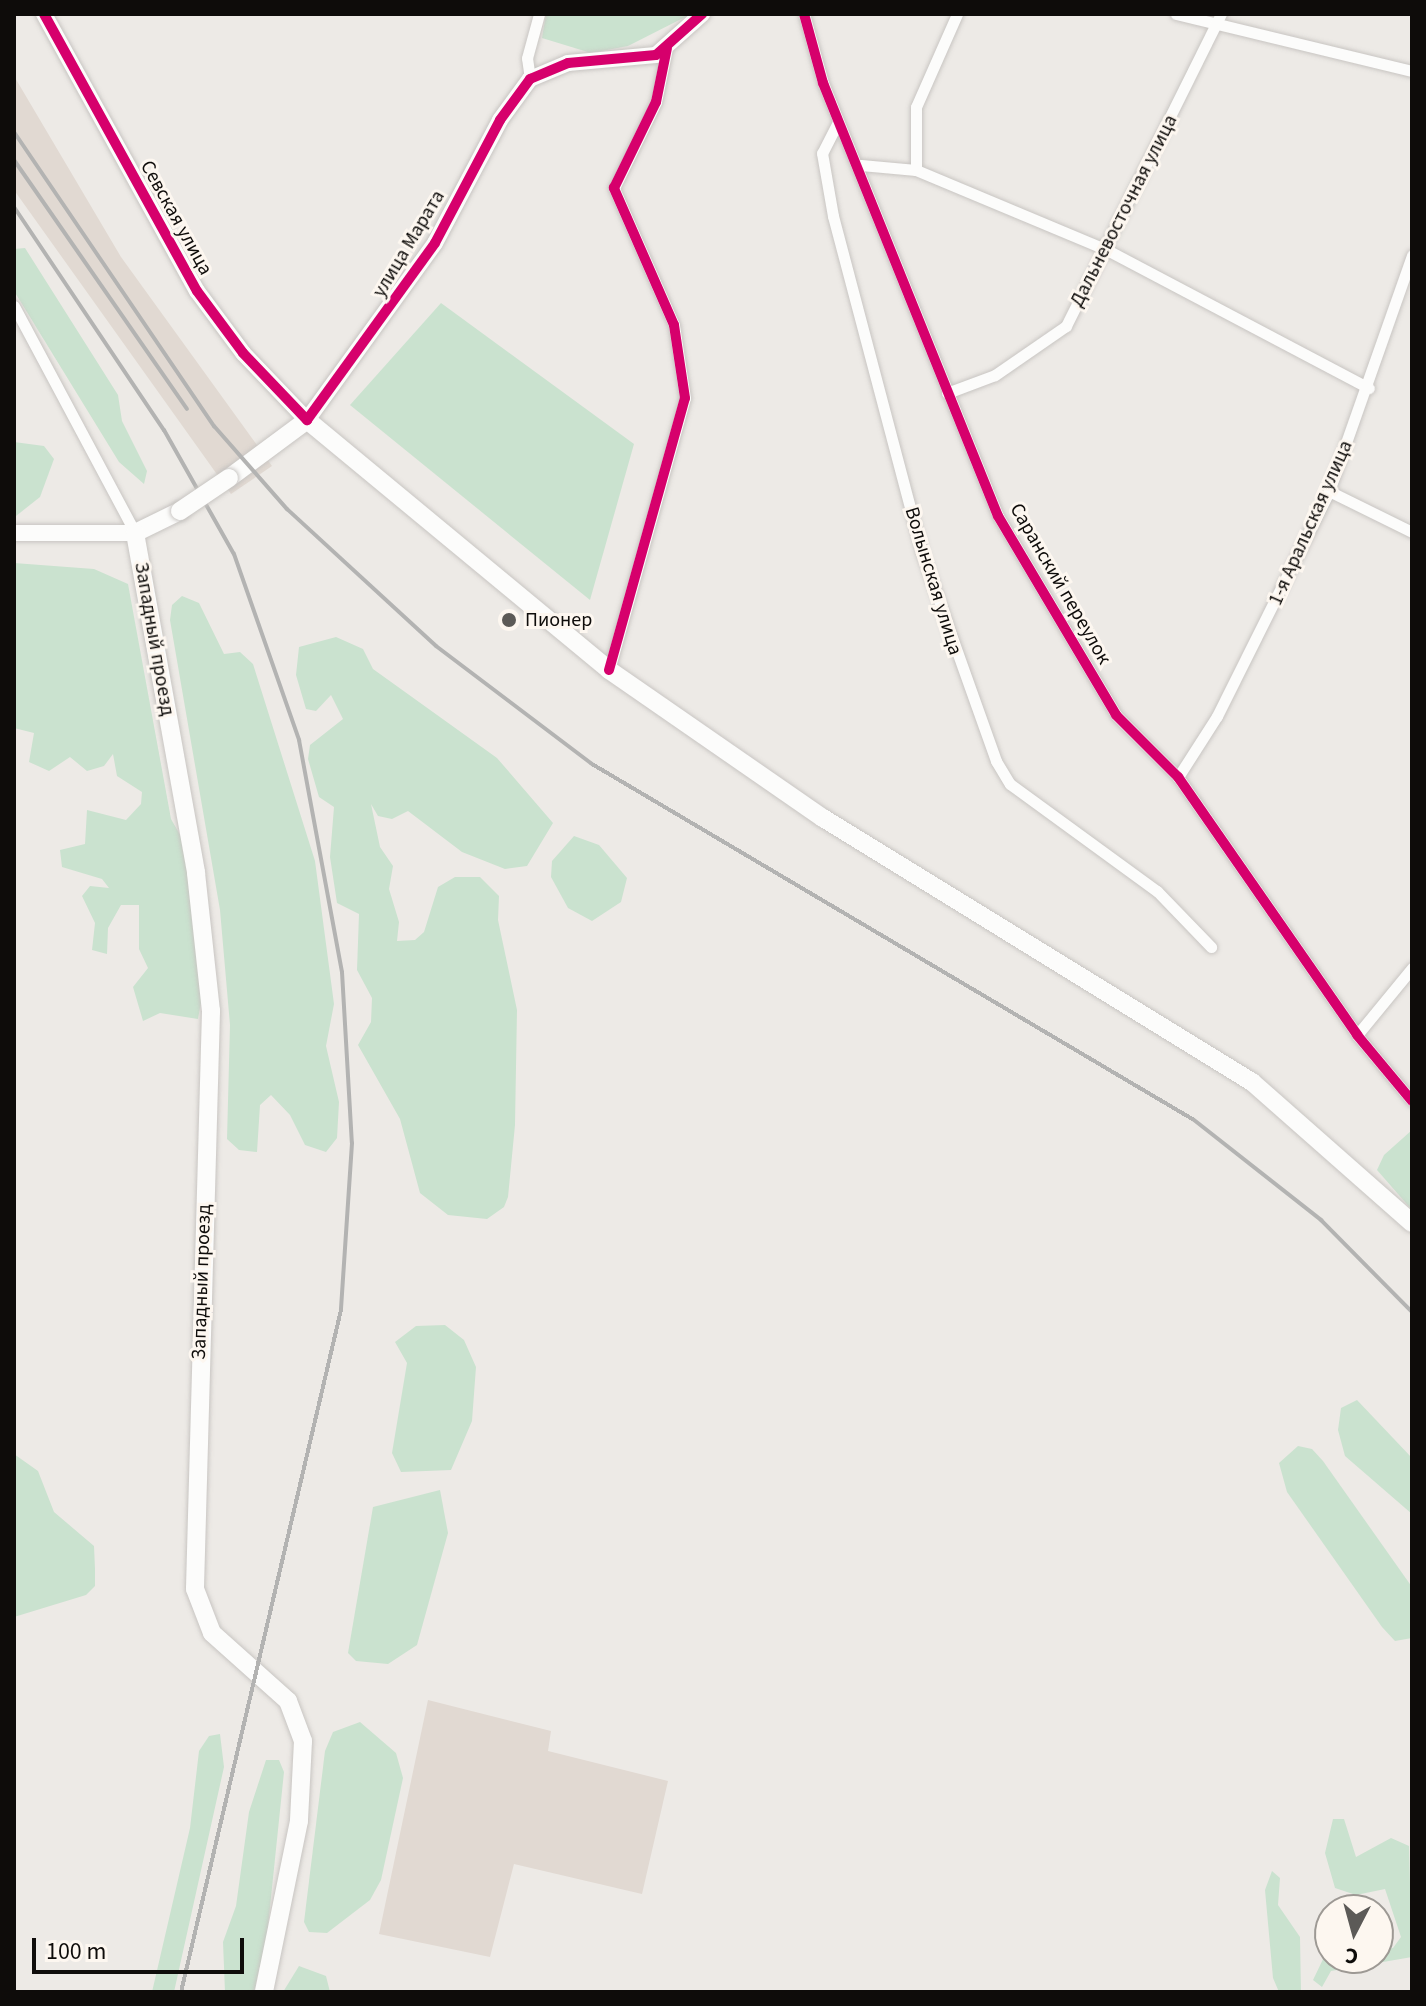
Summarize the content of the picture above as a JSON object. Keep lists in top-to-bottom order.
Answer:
{
  "streets": {
    "main road": ["Западный проезд"],
    "street": [
      "Дальневосточная улица",
      "Севская улица",
      "улица Марата",
      "1-я Аральская улица",
      "Волынская улица",
      "Саранский переулок"
    ]
  },
  "crossings": [
    ["Дальневосточная улица", "Саранский переулок"],
    ["Севская улица", "улица Марата"],
    ["1-я Аральская улица", "Саранский переулок"],
    ["Волынская улица", "Саранский переулок"]
  ],
  "places": ["Пионер"],
  "scale_bar": "100 m",
  "north": "bottom"
}
